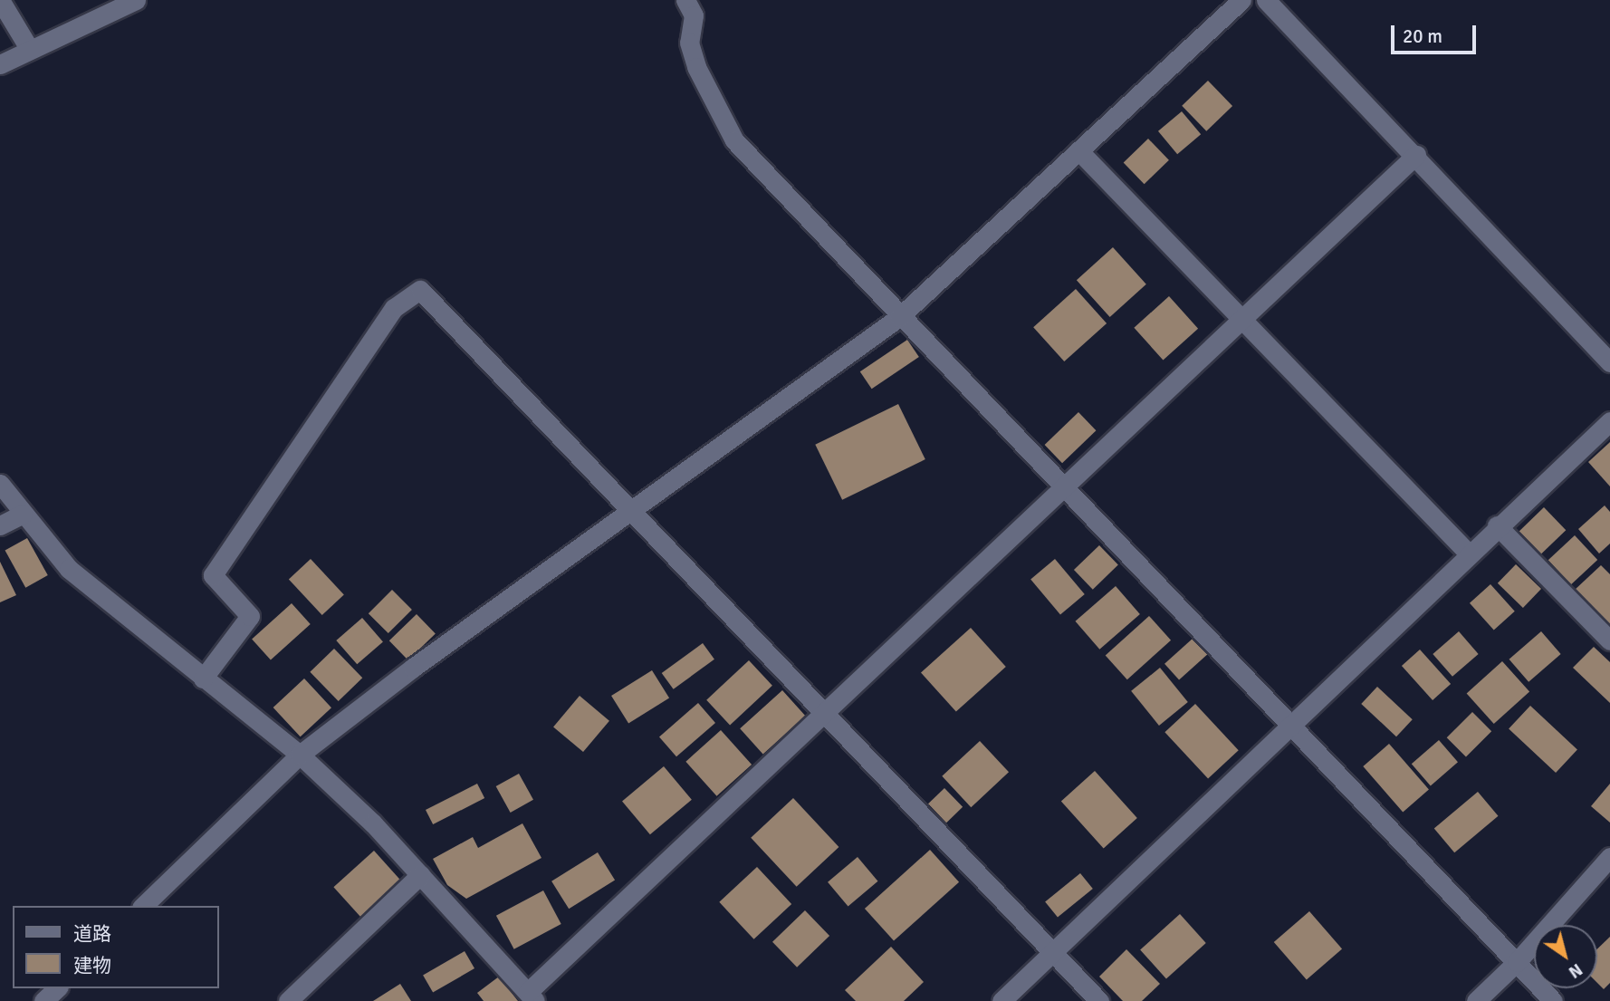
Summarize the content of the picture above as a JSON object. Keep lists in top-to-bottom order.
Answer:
{
  "legend": ["道路", "建物"],
  "scale_bar": "20 m",
  "north": "bottom right"
}
